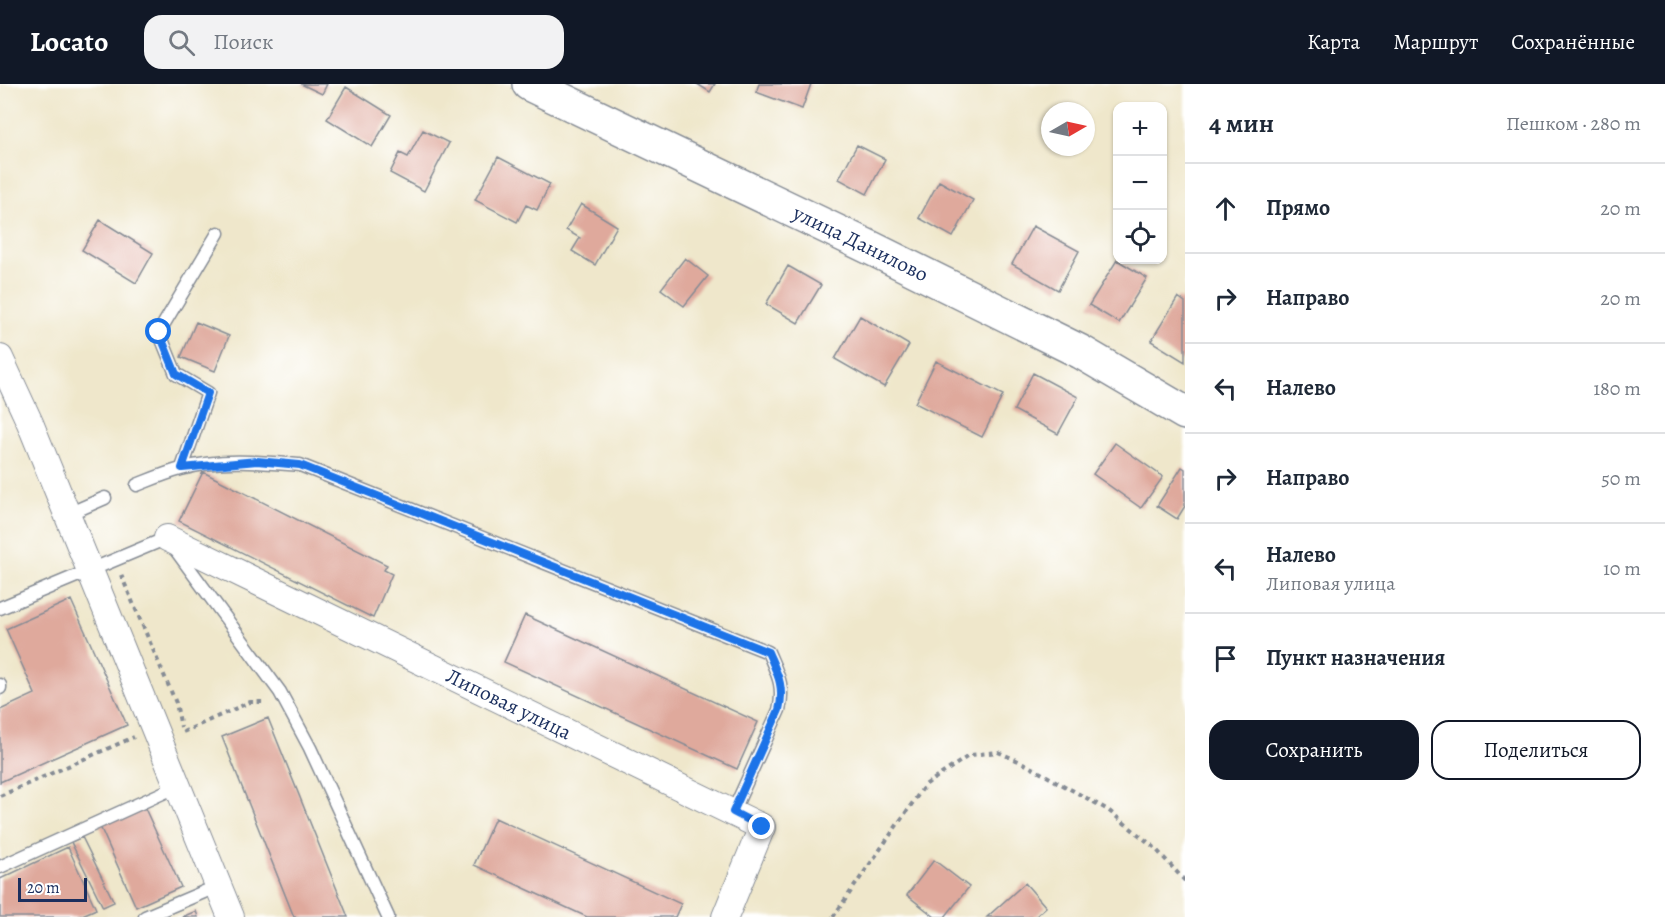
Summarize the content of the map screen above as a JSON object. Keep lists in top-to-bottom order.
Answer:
{
  "streets": {
    "main road": ["улица Данилово"],
    "street": ["Липовая улица"]
  },
  "scale_bar": "20 m",
  "north": "right",
  "page": {
    "header": "Locato",
    "search": "Поиск",
    "nav": ["Карта", "Маршрут", "Сохранённые"],
    "heading": ["4 мин", "Пешком · 280 m"],
    "map_buttons": ["+", "−"],
    "list": [
      ["Прямо", "20 m"],
      ["Направо", "20 m"],
      ["Налево", "180 m"],
      ["Направо", "50 m"],
      ["Налево", "Липовая улица", "10 m"],
      "Пункт назначения"
    ],
    "buttons": ["Сохранить", "Поделиться"],
    "scale": "20 m"
  }
}
